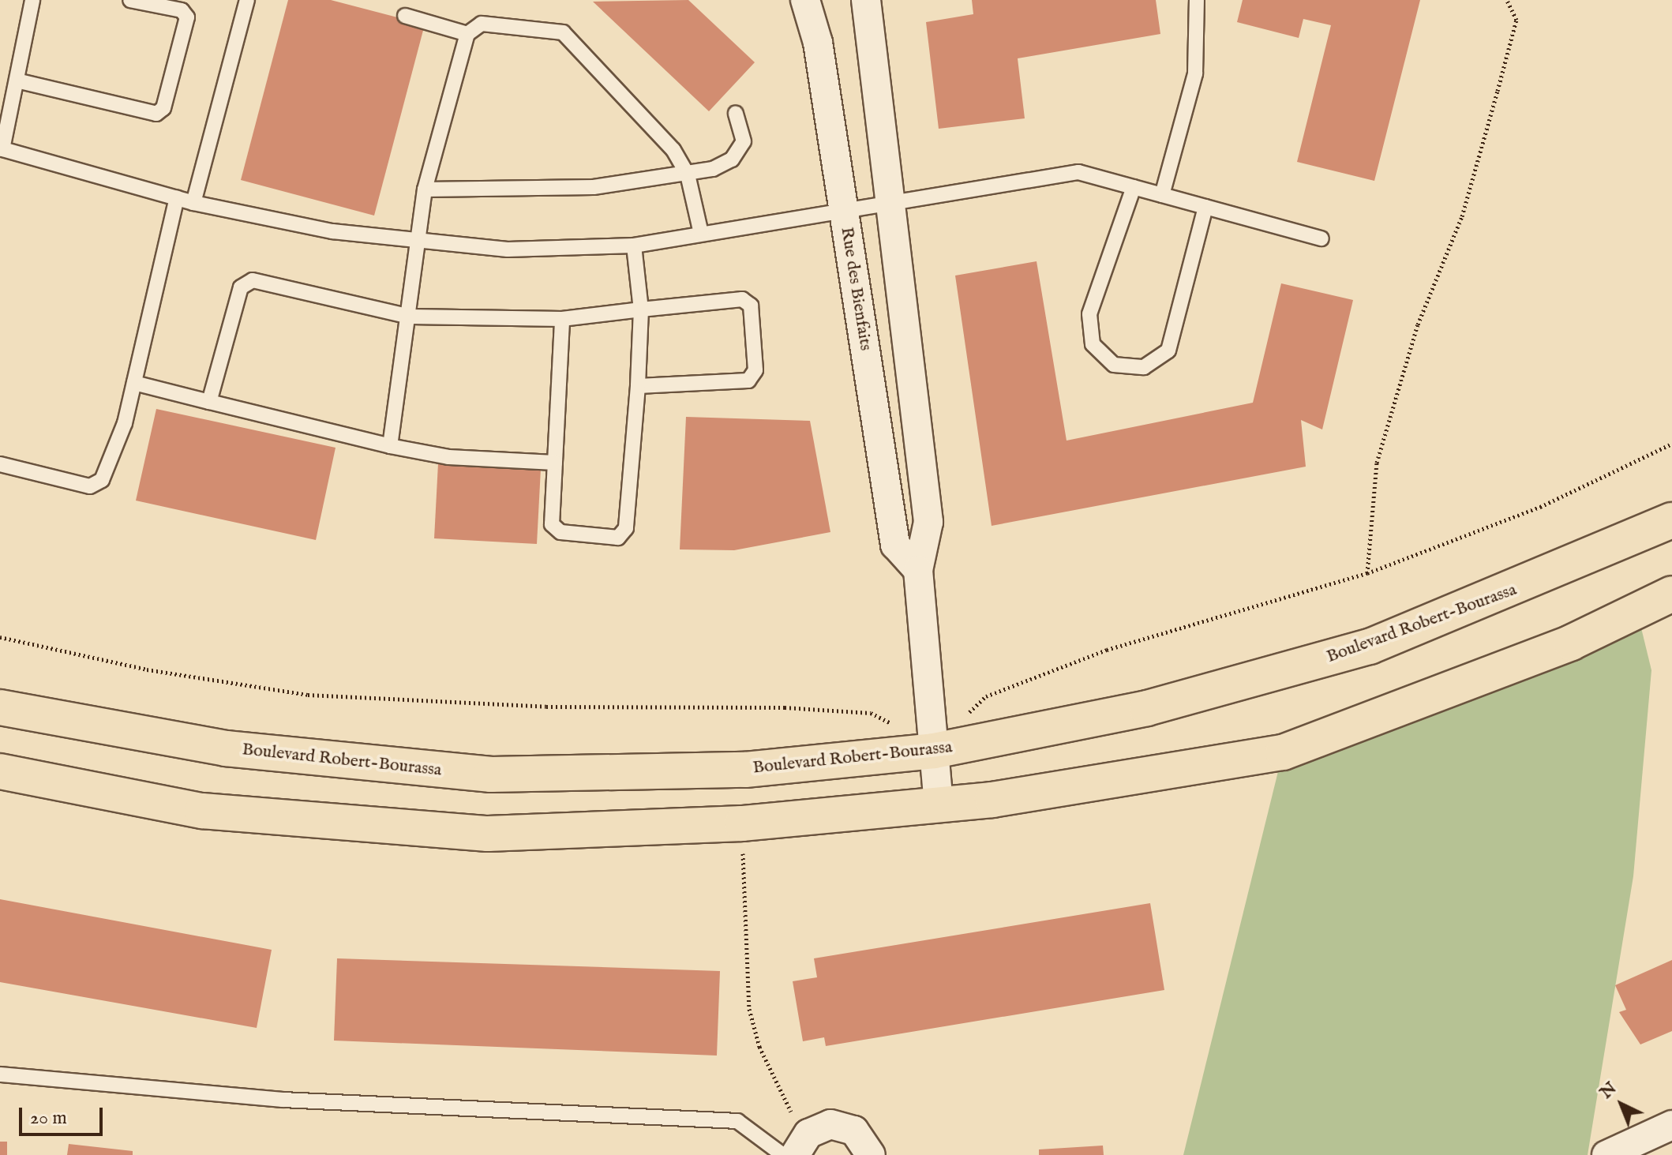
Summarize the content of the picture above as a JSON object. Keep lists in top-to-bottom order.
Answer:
{
  "streets": {
    "highway": ["Boulevard Robert-Bourassa"],
    "street": ["Rue des Bienfaits"]
  },
  "scale_bar": "20 m",
  "north": "top left"
}
